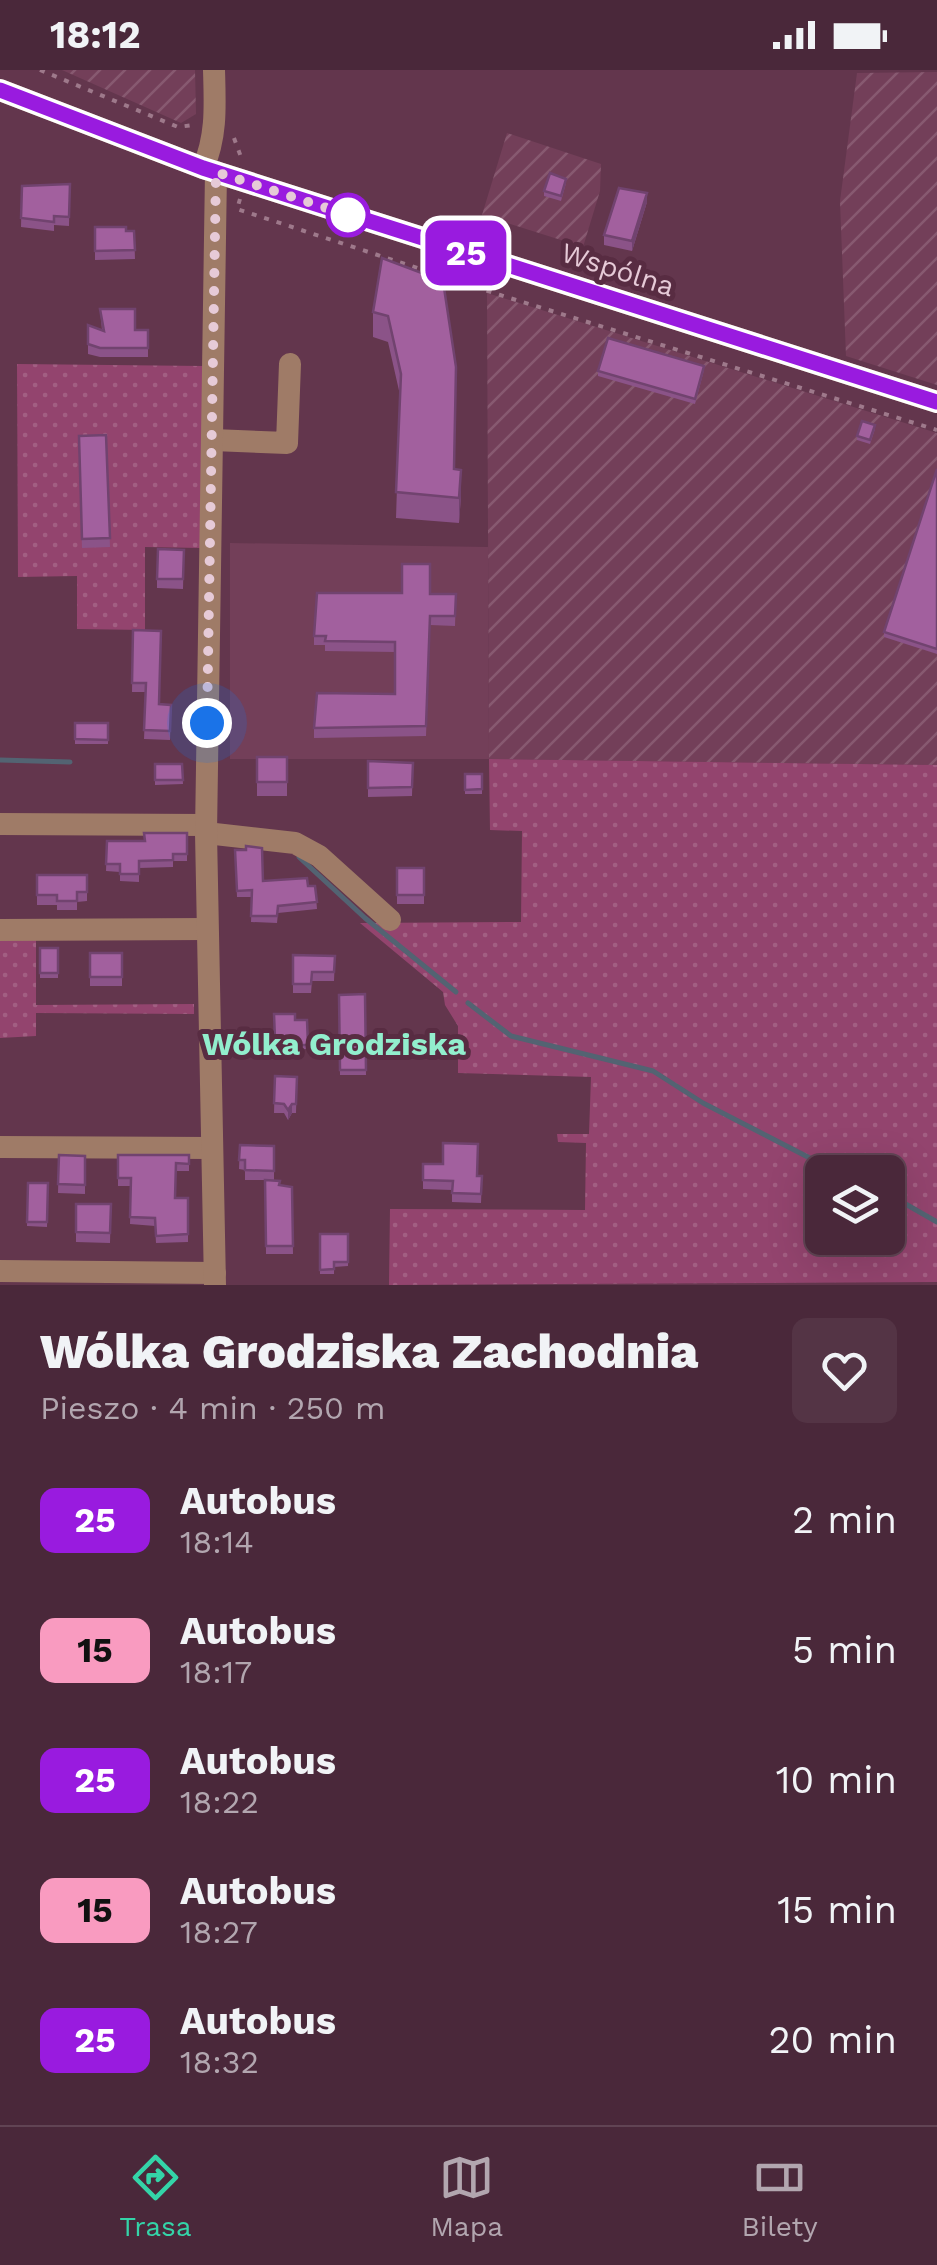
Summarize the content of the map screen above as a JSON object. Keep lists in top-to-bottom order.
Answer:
{
  "streets": {
    "street": ["Wspólna"]
  },
  "districts": ["Wólka Grodziska"],
  "lines": ["bus line 25"],
  "page": {
    "status": "18:12",
    "on_map": "25",
    "heading": ["Wólka Grodziska Zachodnia", "Pieszo · 4 min · 250 m"],
    "list": [
      {
        "mark": "25",
        "name": "Autobus",
        "note": "18:14",
        "value": "2 min"
      },
      {
        "mark": "15",
        "name": "Autobus",
        "note": "18:17",
        "value": "5 min"
      },
      {
        "mark": "25",
        "name": "Autobus",
        "note": "18:22",
        "value": "10 min"
      },
      {
        "mark": "15",
        "name": "Autobus",
        "note": "18:27",
        "value": "15 min"
      },
      {
        "mark": "25",
        "name": "Autobus",
        "note": "18:32",
        "value": "20 min"
      }
    ],
    "tabs": ["Trasa", "Mapa", "Bilety"]
  }
}
